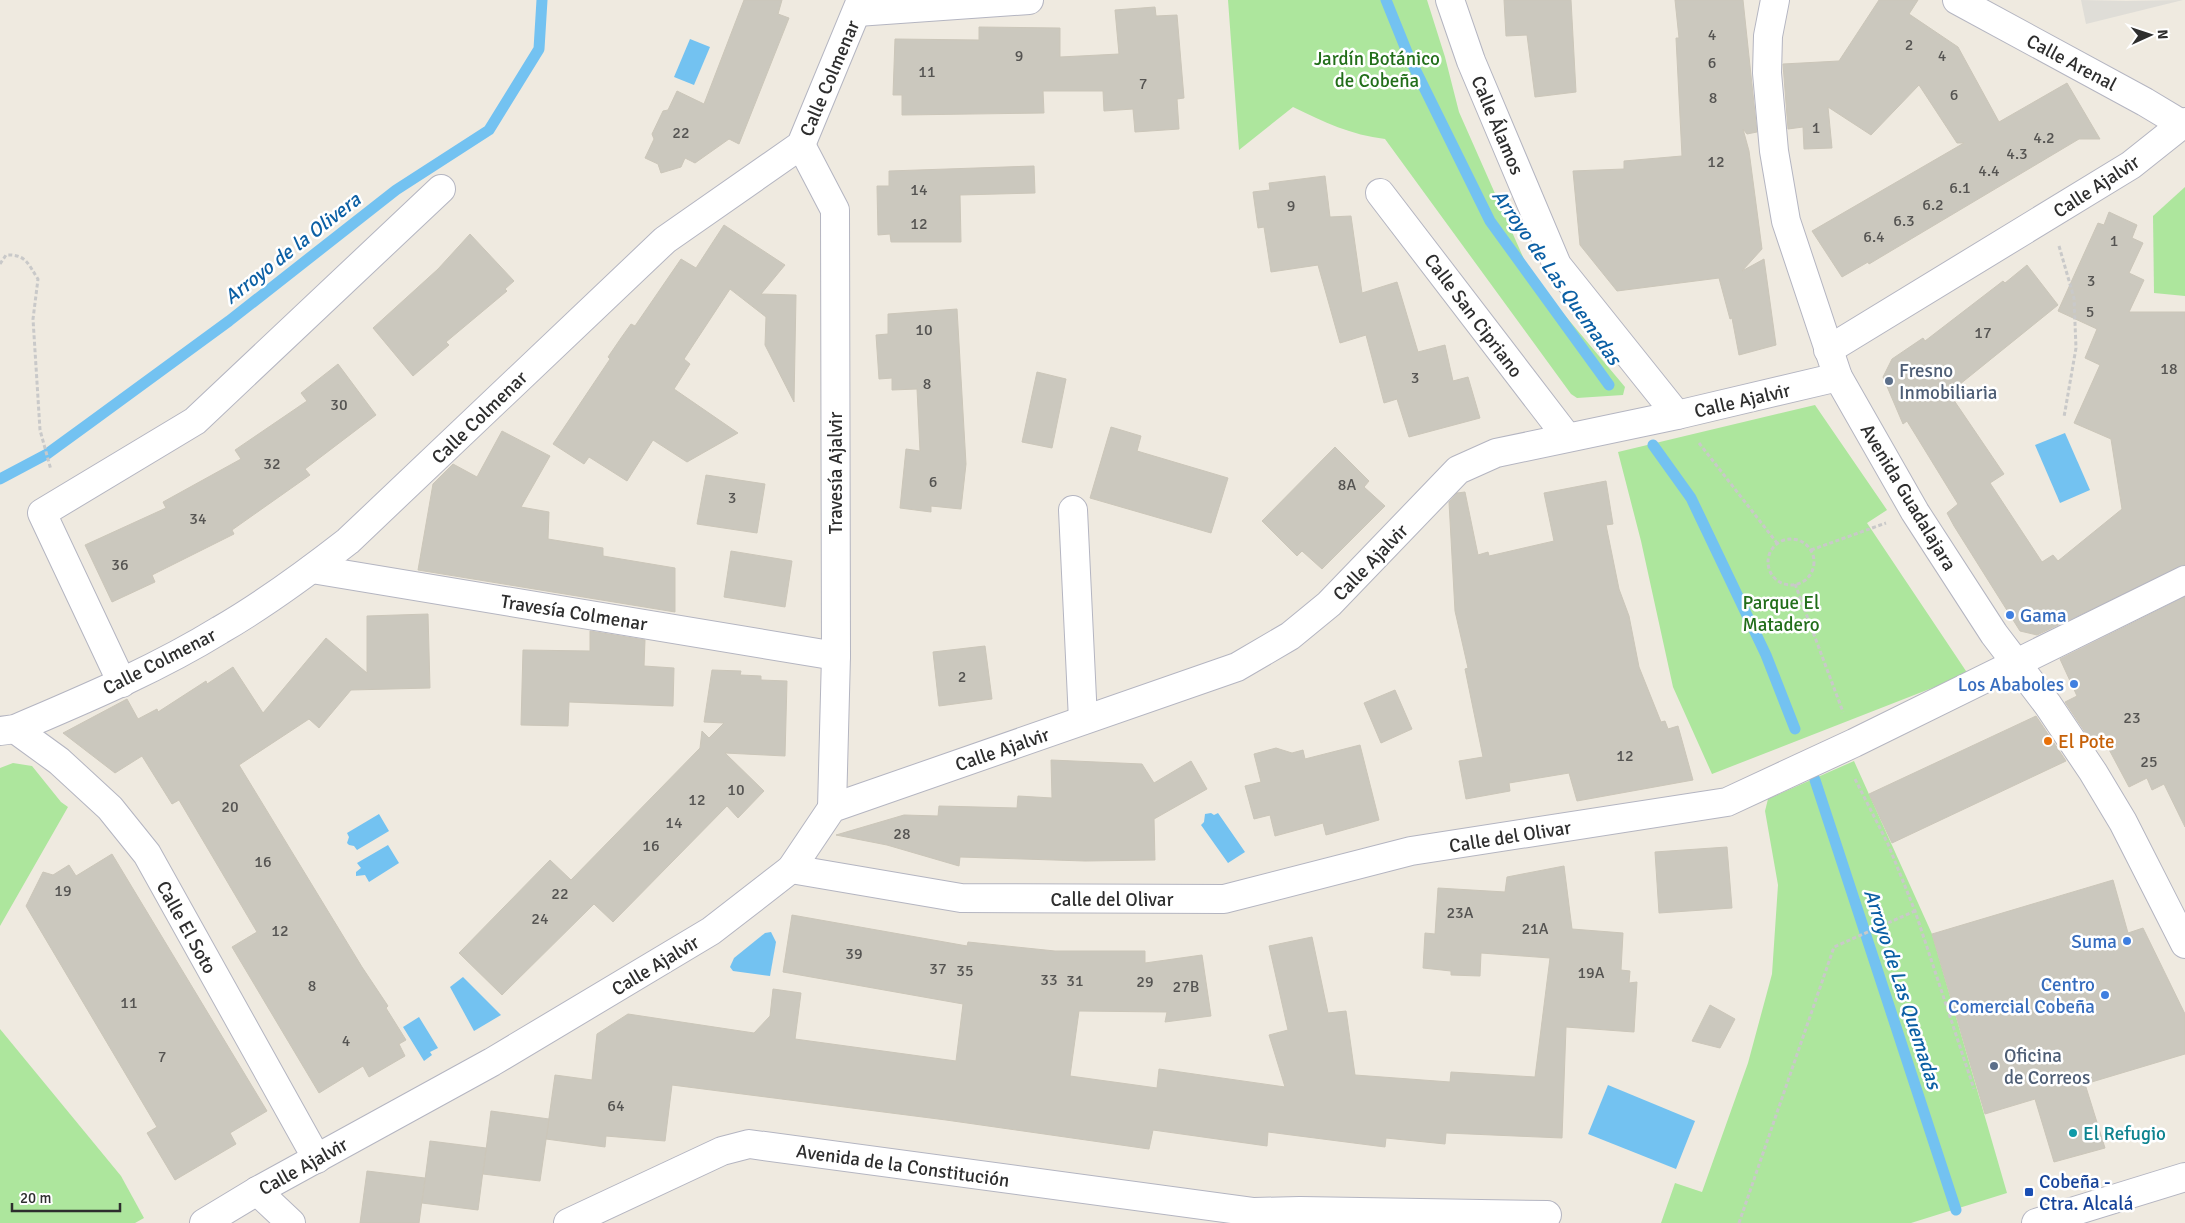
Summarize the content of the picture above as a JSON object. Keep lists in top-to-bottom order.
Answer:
{
  "streets": {
    "street": [
      "Calle Arenal",
      "Calle Colmenar",
      "Calle Álamos",
      "Calle Ajalvir",
      "Calle San Cipriano",
      "Travesía Ajalvir",
      "Avenida Guadalajara",
      "Travesía Colmenar",
      "Calle del Olivar",
      "Calle El Soto",
      "Avenida de la Constitución"
    ]
  },
  "crossings": [
    ["Calle Arenal", "Calle Ajalvir"],
    ["Calle Colmenar", "Travesía Ajalvir"],
    ["Calle Colmenar", "Travesía Colmenar"],
    ["Calle Colmenar", "Calle El Soto"],
    ["Calle Álamos", "Calle Ajalvir"],
    ["Calle Ajalvir", "Calle San Cipriano"],
    ["Calle Ajalvir", "Travesía Ajalvir"],
    ["Calle Ajalvir", "Avenida Guadalajara"],
    ["Calle Ajalvir", "Calle del Olivar"],
    ["Calle Ajalvir", "Calle El Soto"],
    ["Travesía Ajalvir", "Travesía Colmenar"],
    ["Avenida Guadalajara", "Calle del Olivar"]
  ],
  "water": ["Arroyo de la Olivera", "Arroyo de Las Quemadas"],
  "parks": ["Jardín Botánico de Cobeña", "Parque El Matadero"],
  "places": {
    "other": [
      "Fresno Inmobiliaria",
      "Gama",
      "Los Ababoles",
      "El Pote",
      "Suma",
      "Centro Comercial Cobeña",
      "Oficina de Correos",
      "El Refugio"
    ],
    "transit": ["Cobeña - Ctra. Alcalá"]
  },
  "house_numbers": [
    "4",
    "2",
    "9",
    "4",
    "6",
    "11",
    "7",
    "6",
    "8",
    "1",
    "22",
    "4.2",
    "4.3",
    "12",
    "4.4",
    "6.1",
    "14",
    "6.2",
    "9",
    "6.3",
    "12",
    "6.4",
    "1",
    "3",
    "5",
    "10",
    "17",
    "18",
    "3",
    "8",
    "30",
    "32",
    "6",
    "8A",
    "3",
    "34",
    "36",
    "2",
    "23",
    "12",
    "25",
    "10",
    "12",
    "20",
    "14",
    "28",
    "16",
    "16",
    "19",
    "22",
    "23A",
    "24",
    "21A",
    "12",
    "39",
    "37",
    "35",
    "19A",
    "33",
    "31",
    "29",
    "8",
    "27B",
    "11",
    "4",
    "7",
    "64"
  ],
  "scale_bar": "20 m",
  "north": "right"
}
